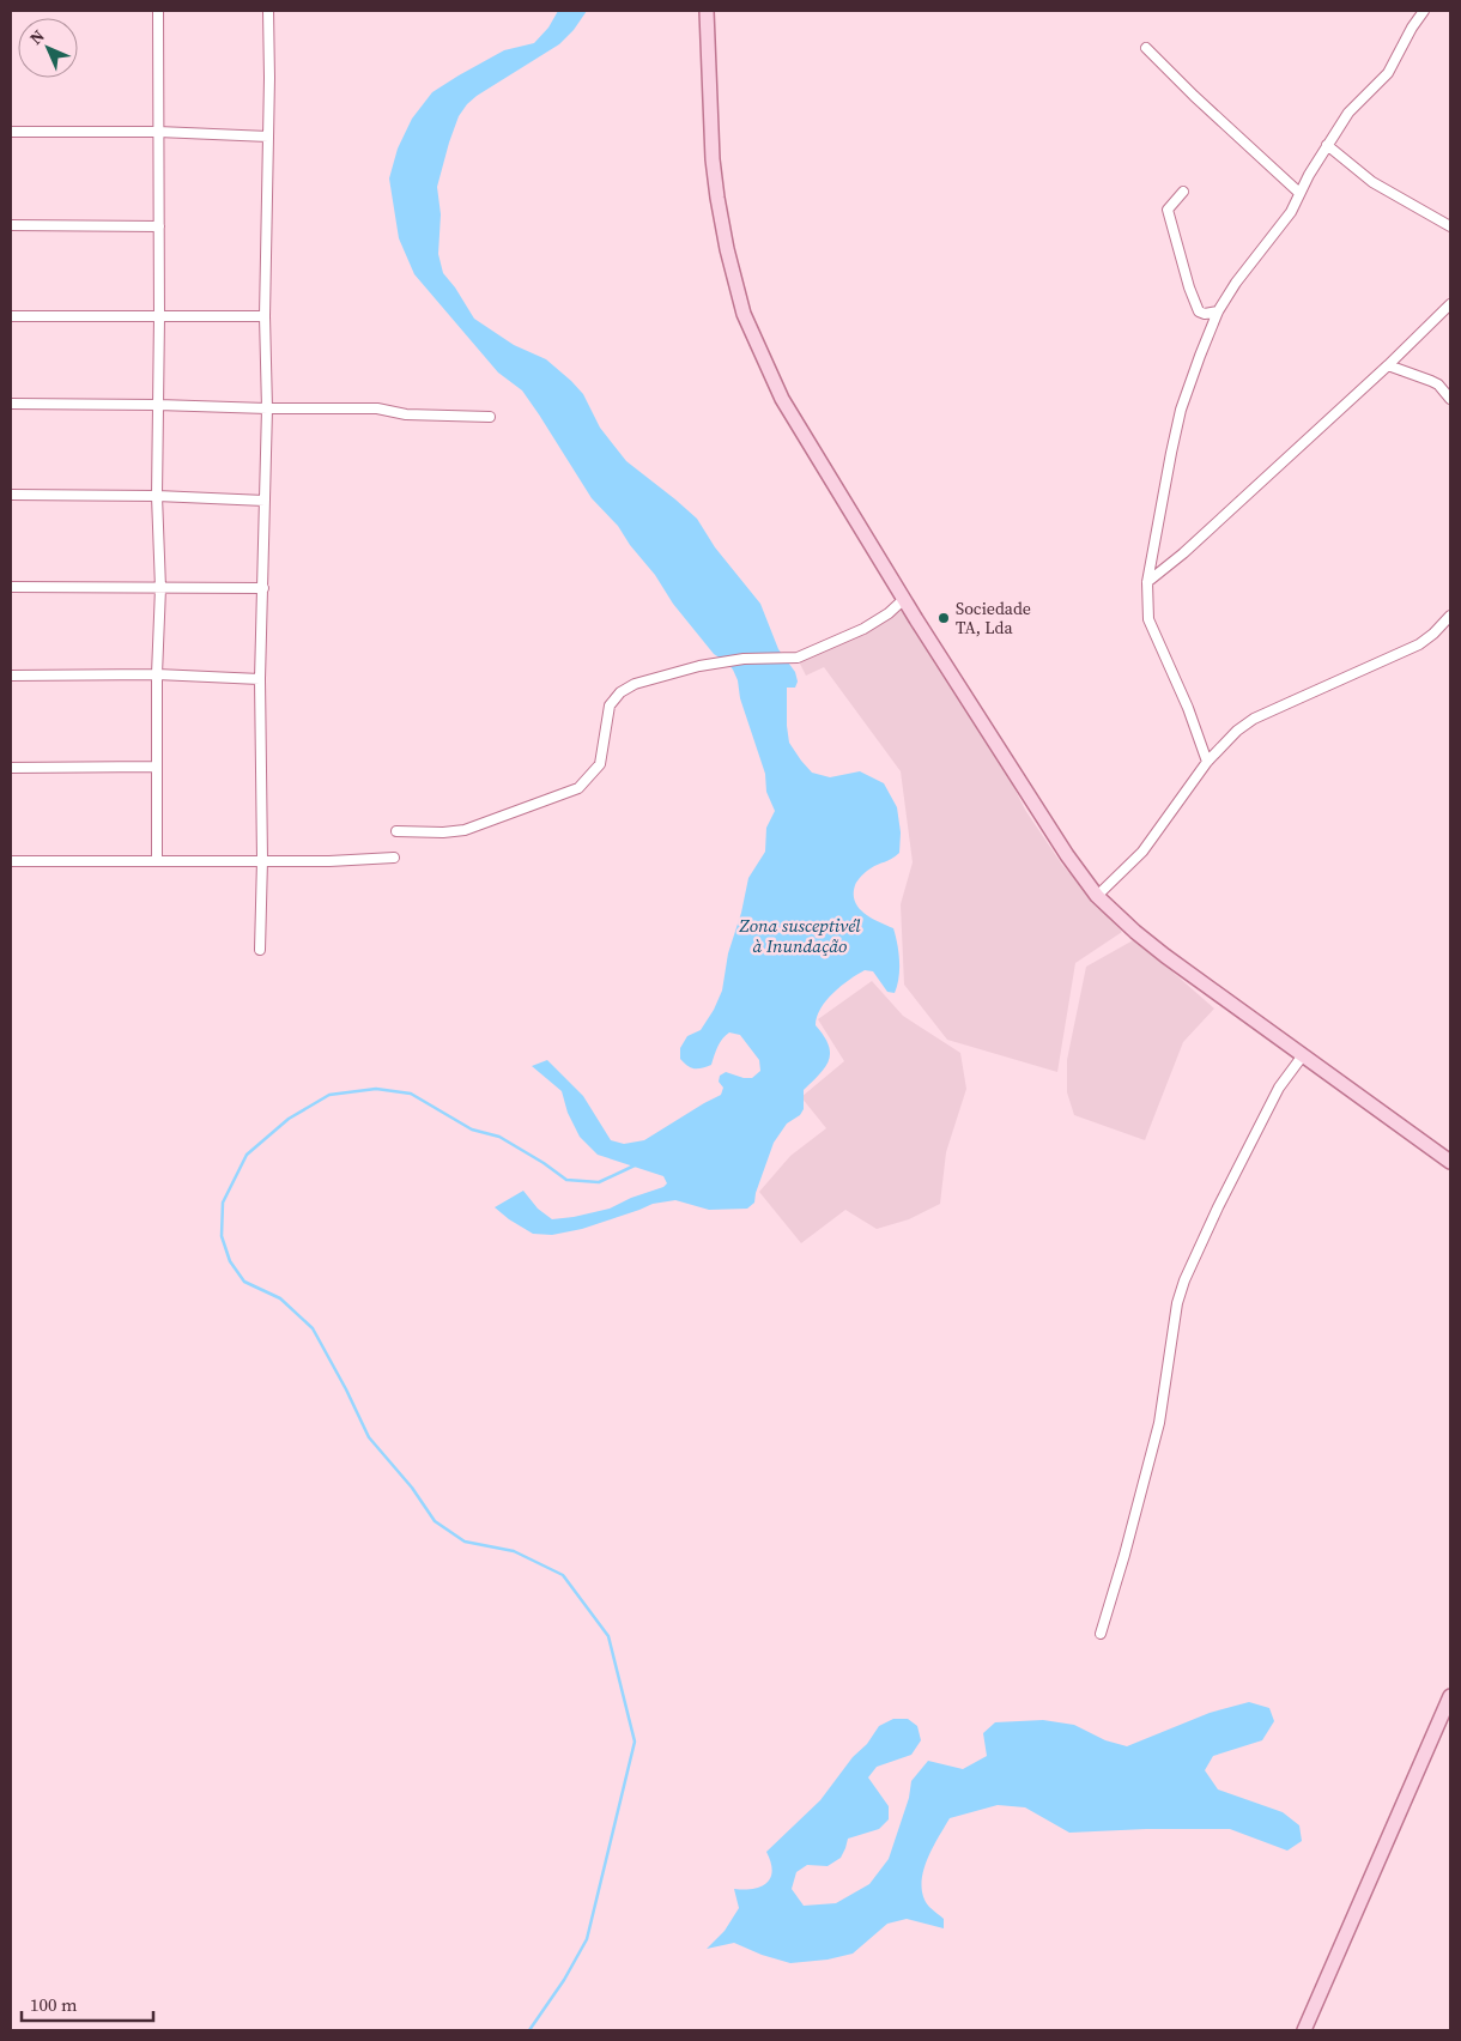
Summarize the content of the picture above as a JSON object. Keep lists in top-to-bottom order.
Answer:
{
  "water": ["Zona susceptivél à Inundação"],
  "places": ["Sociedade TA, Lda"],
  "scale_bar": "100 m",
  "north": "top left"
}
